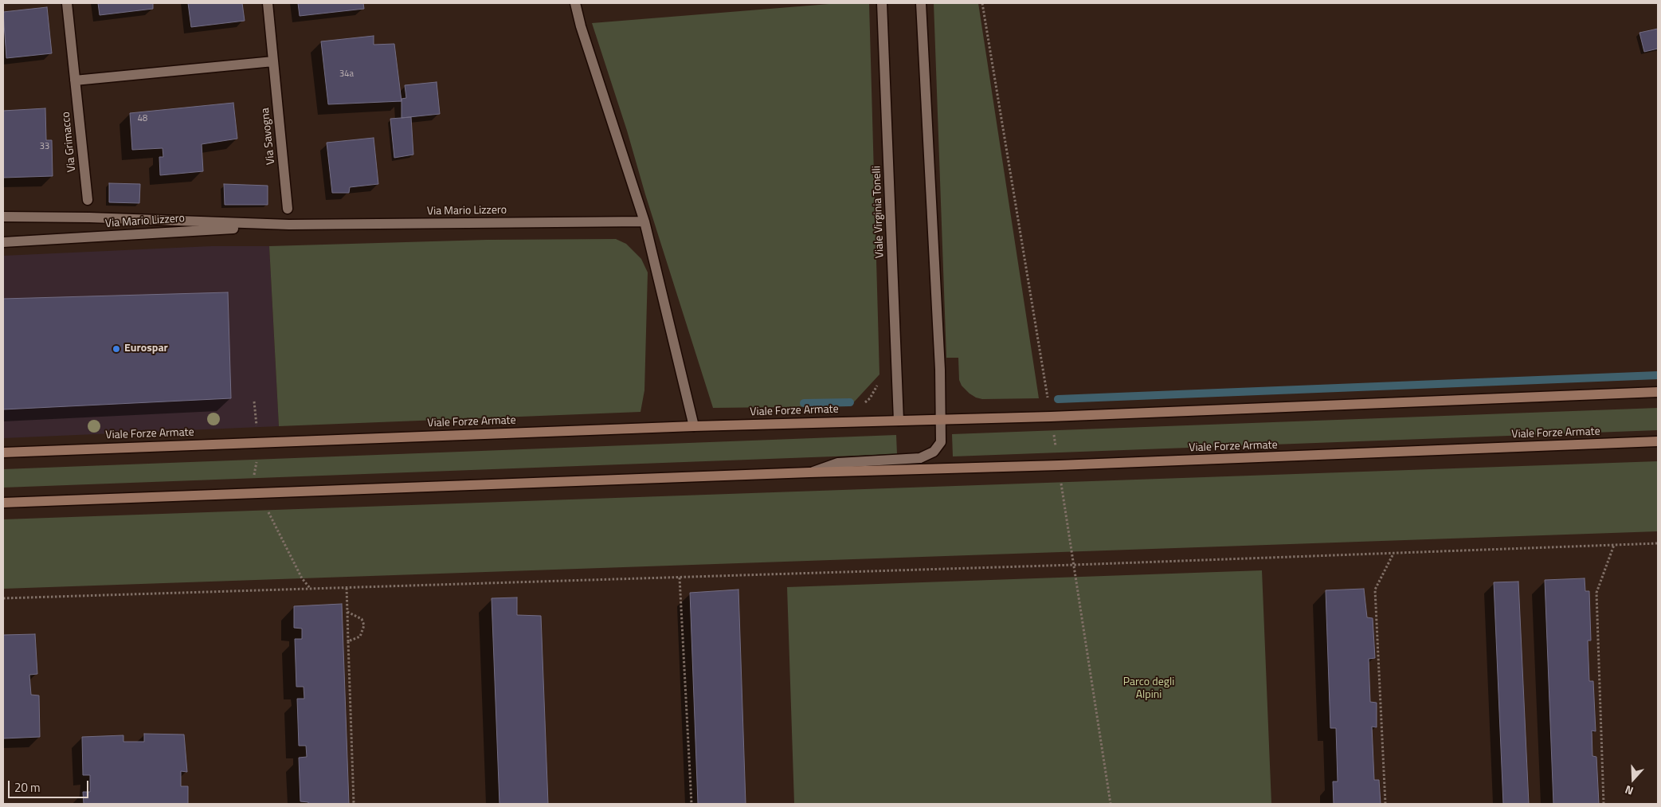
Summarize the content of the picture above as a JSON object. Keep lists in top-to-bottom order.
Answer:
{
  "streets": {
    "street": [
      "Via Savogna",
      "Via Grimacco",
      "Via Mario Lizzero",
      "Viale Virginia Tonelli",
      "Viale Forze Armate"
    ]
  },
  "crossings": [
    ["Viale Virginia Tonelli", "Viale Forze Armate"]
  ],
  "parks": ["Parco degli Alpini"],
  "places": ["Eurospar"],
  "house_numbers": ["34a", "48", "33"],
  "scale_bar": "20 m",
  "north": "bottom"
}
